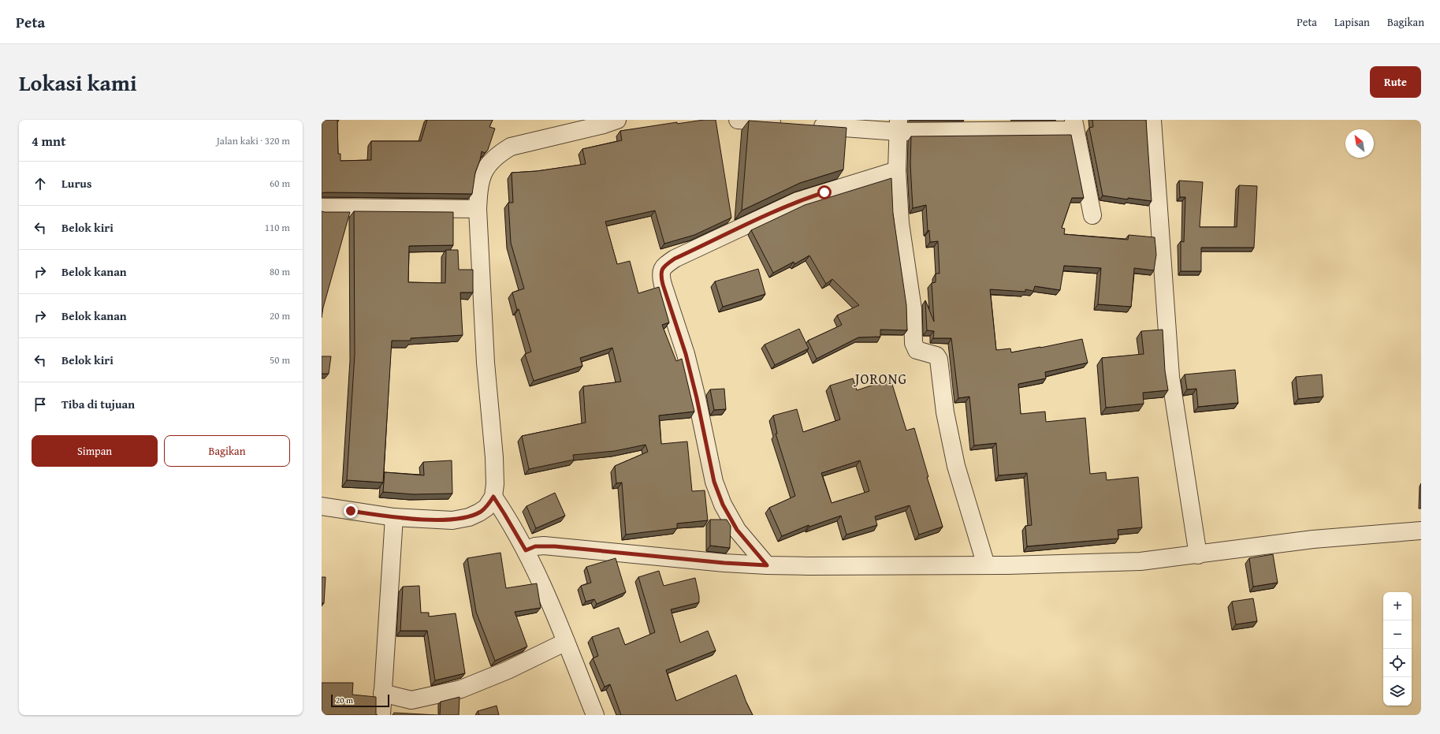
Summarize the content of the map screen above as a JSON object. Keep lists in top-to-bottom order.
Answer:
{
  "districts": ["JORONG"],
  "scale_bar": "20 m",
  "north": "top left",
  "page": {
    "header": "Peta",
    "nav": ["Peta", "Lapisan", "Bagikan"],
    "title": "Lokasi kami",
    "buttons": [
      "Rute",
      ["Simpan", "Bagikan"]
    ],
    "heading": ["4 mnt", "Jalan kaki · 320 m"],
    "list": [
      ["Lurus", "60 m"],
      ["Belok kiri", "110 m"],
      ["Belok kanan", "80 m"],
      ["Belok kanan", "20 m"],
      ["Belok kiri", "50 m"],
      "Tiba di tujuan"
    ],
    "map_buttons": ["+", "−"],
    "scale": "20 m"
  }
}
